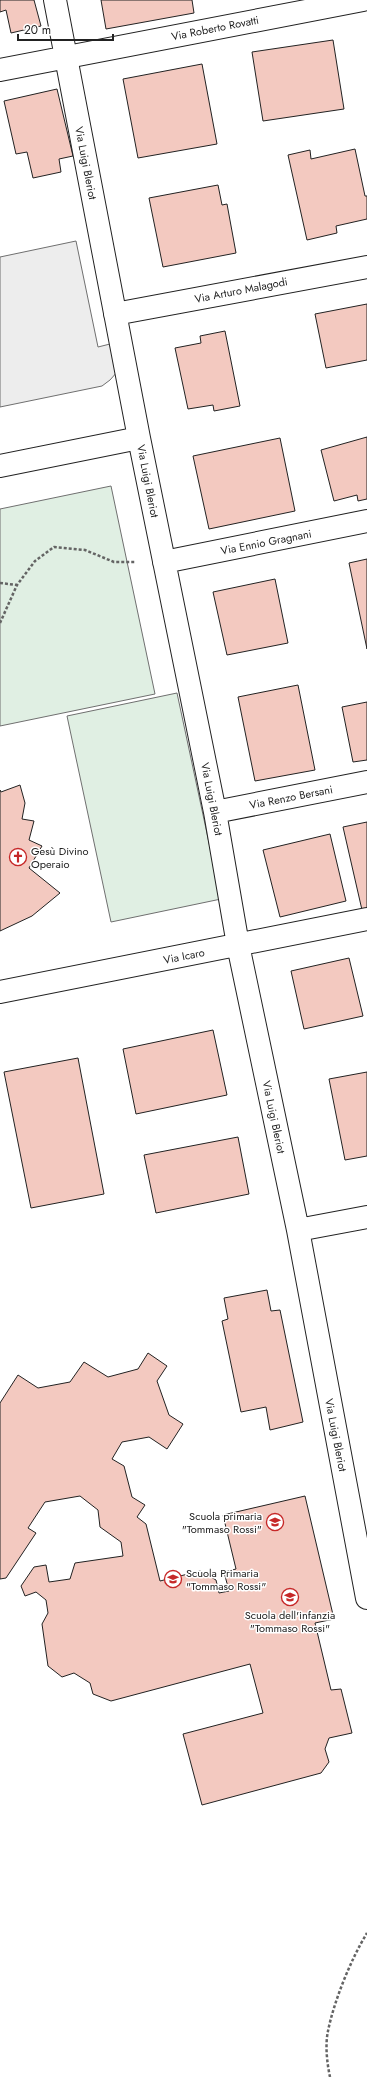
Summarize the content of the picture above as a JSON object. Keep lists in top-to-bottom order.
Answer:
{
  "streets": {
    "street": [
      "Via Roberto Rovatti",
      "Via Luigi Bleriot",
      "Via Arturo Malagodi",
      "Via Ennio Gragnani",
      "Via Renzo Bersani",
      "Via Icaro"
    ]
  },
  "crossings": [
    ["Via Roberto Rovatti", "Via Luigi Bleriot"],
    ["Via Luigi Bleriot", "Via Arturo Malagodi"],
    ["Via Luigi Bleriot", "Via Ennio Gragnani"],
    ["Via Luigi Bleriot", "Via Renzo Bersani"],
    ["Via Luigi Bleriot", "Via Icaro"]
  ],
  "places": {
    "church": ["Gesù Divino Operaio"],
    "school or university": ["Scuola primaria \"Tommaso Rossi\"", "Scuola Primaria \"Tommaso Rossi\"", "Scuola dell'infanzia \"Tommaso Rossi\""]
  },
  "scale_bar": "20 m"
}
